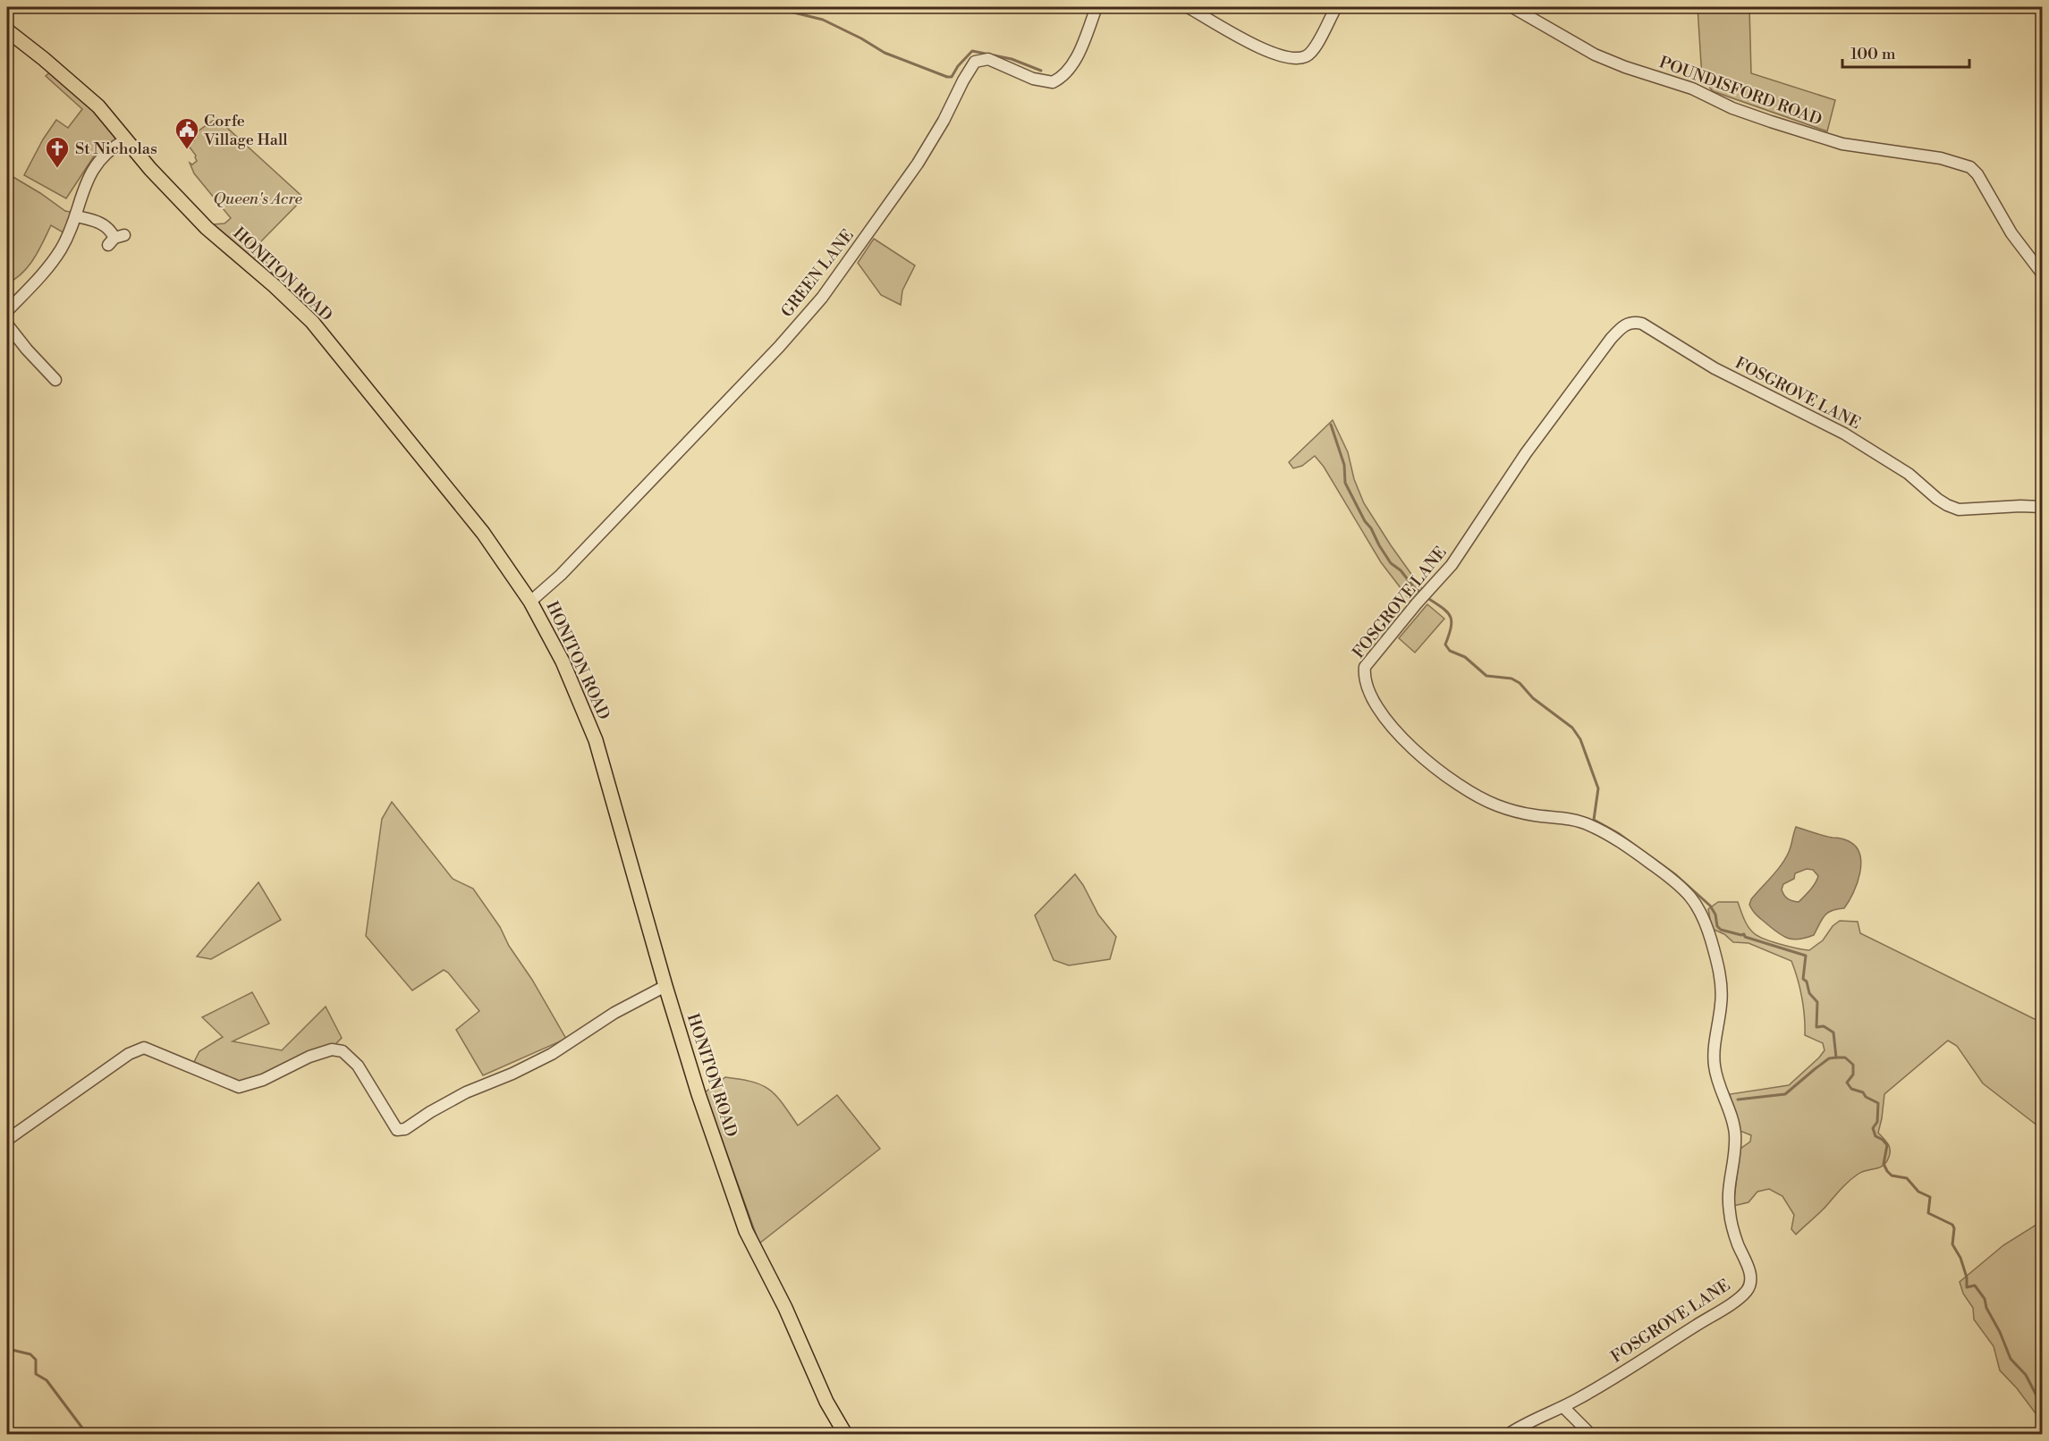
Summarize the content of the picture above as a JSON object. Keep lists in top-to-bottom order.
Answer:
{
  "streets": {
    "main road": ["HONITON ROAD"],
    "street": ["POUNDISFORD ROAD", "GREEN LANE", "FOSGROVE LANE"]
  },
  "crossings": [
    ["GREEN LANE", "HONITON ROAD"]
  ],
  "parks": ["Queen's Acre"],
  "places": {
    "public building": ["Corfe Village Hall"],
    "church": ["St Nicholas"]
  },
  "scale_bar": "100 m"
}
